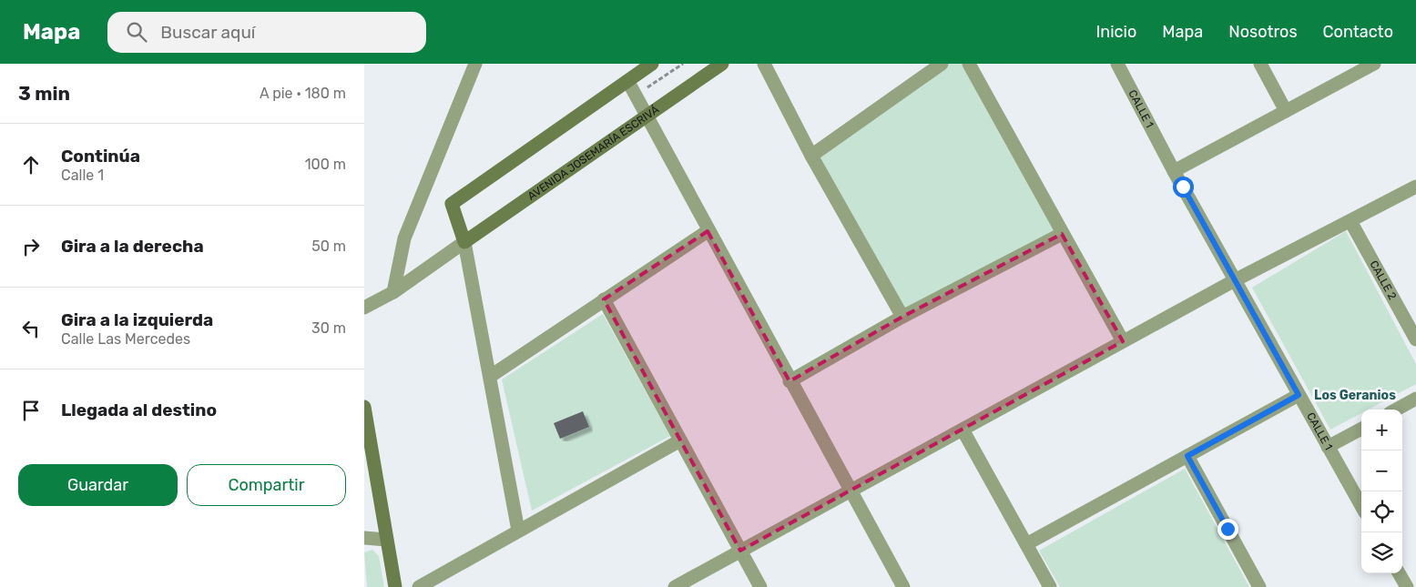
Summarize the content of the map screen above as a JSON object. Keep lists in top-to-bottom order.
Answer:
{
  "streets": {
    "main road": ["AVENIDA JOSEMARÍA ESCRIVÁ"],
    "street": ["CALLE 1", "CALLE 2"]
  },
  "districts": ["Los Geranios"],
  "page": {
    "header": "Mapa",
    "search": "Buscar aquí",
    "nav": [
      "Inicio",
      "Mapa",
      "Nosotros",
      "Contacto"
    ],
    "heading": ["3 min", "A pie · 180 m"],
    "list": [
      ["Continúa", "Calle 1", "100 m"],
      ["Gira a la derecha", "50 m"],
      ["Gira a la izquierda", "Calle Las Mercedes", "30 m"],
      "Llegada al destino"
    ],
    "map_buttons": ["+", "−"],
    "buttons": ["Guardar", "Compartir"]
  }
}
